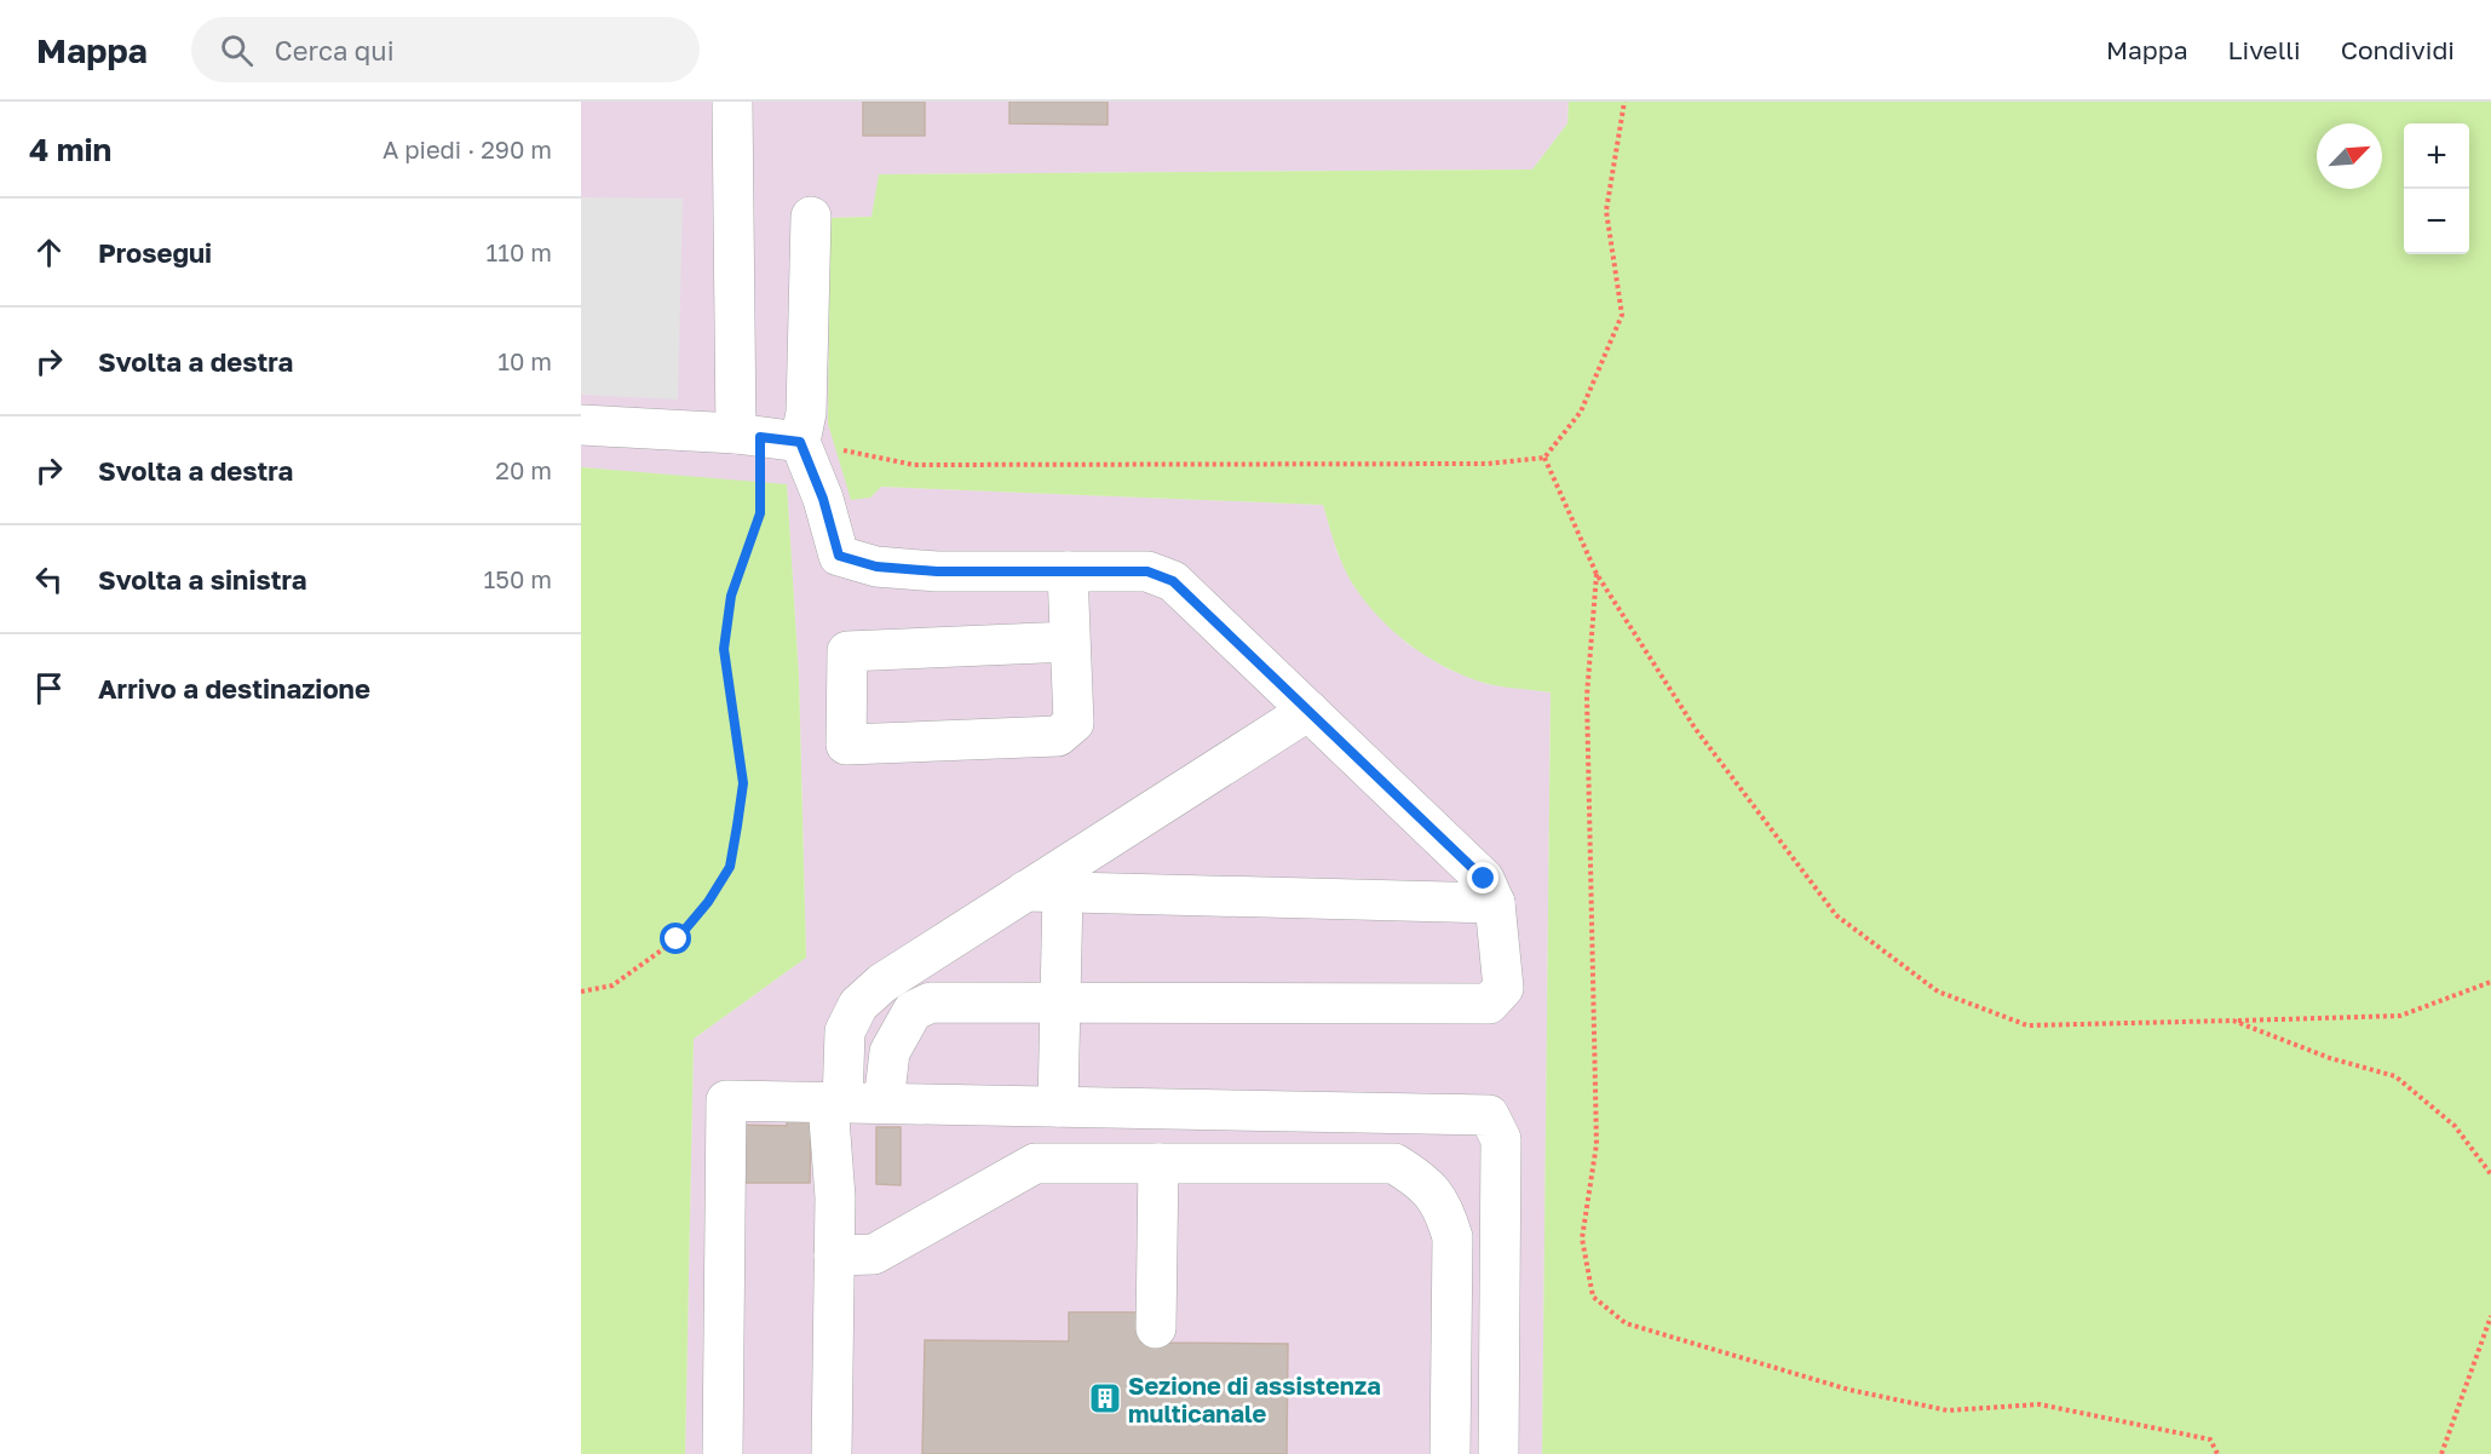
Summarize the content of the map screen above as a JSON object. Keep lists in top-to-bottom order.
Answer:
{
  "places": {
    "building": ["Sezione di assistenza multicanale"]
  },
  "north": "top right",
  "page": {
    "header": "Mappa",
    "search": "Cerca qui",
    "nav": ["Mappa", "Livelli", "Condividi"],
    "heading": ["4 min", "A piedi · 290 m"],
    "map_buttons": ["+", "−"],
    "list": [
      ["Prosegui", "110 m"],
      ["Svolta a destra", "10 m"],
      ["Svolta a destra", "20 m"],
      ["Svolta a sinistra", "150 m"],
      "Arrivo a destinazione"
    ]
  }
}
